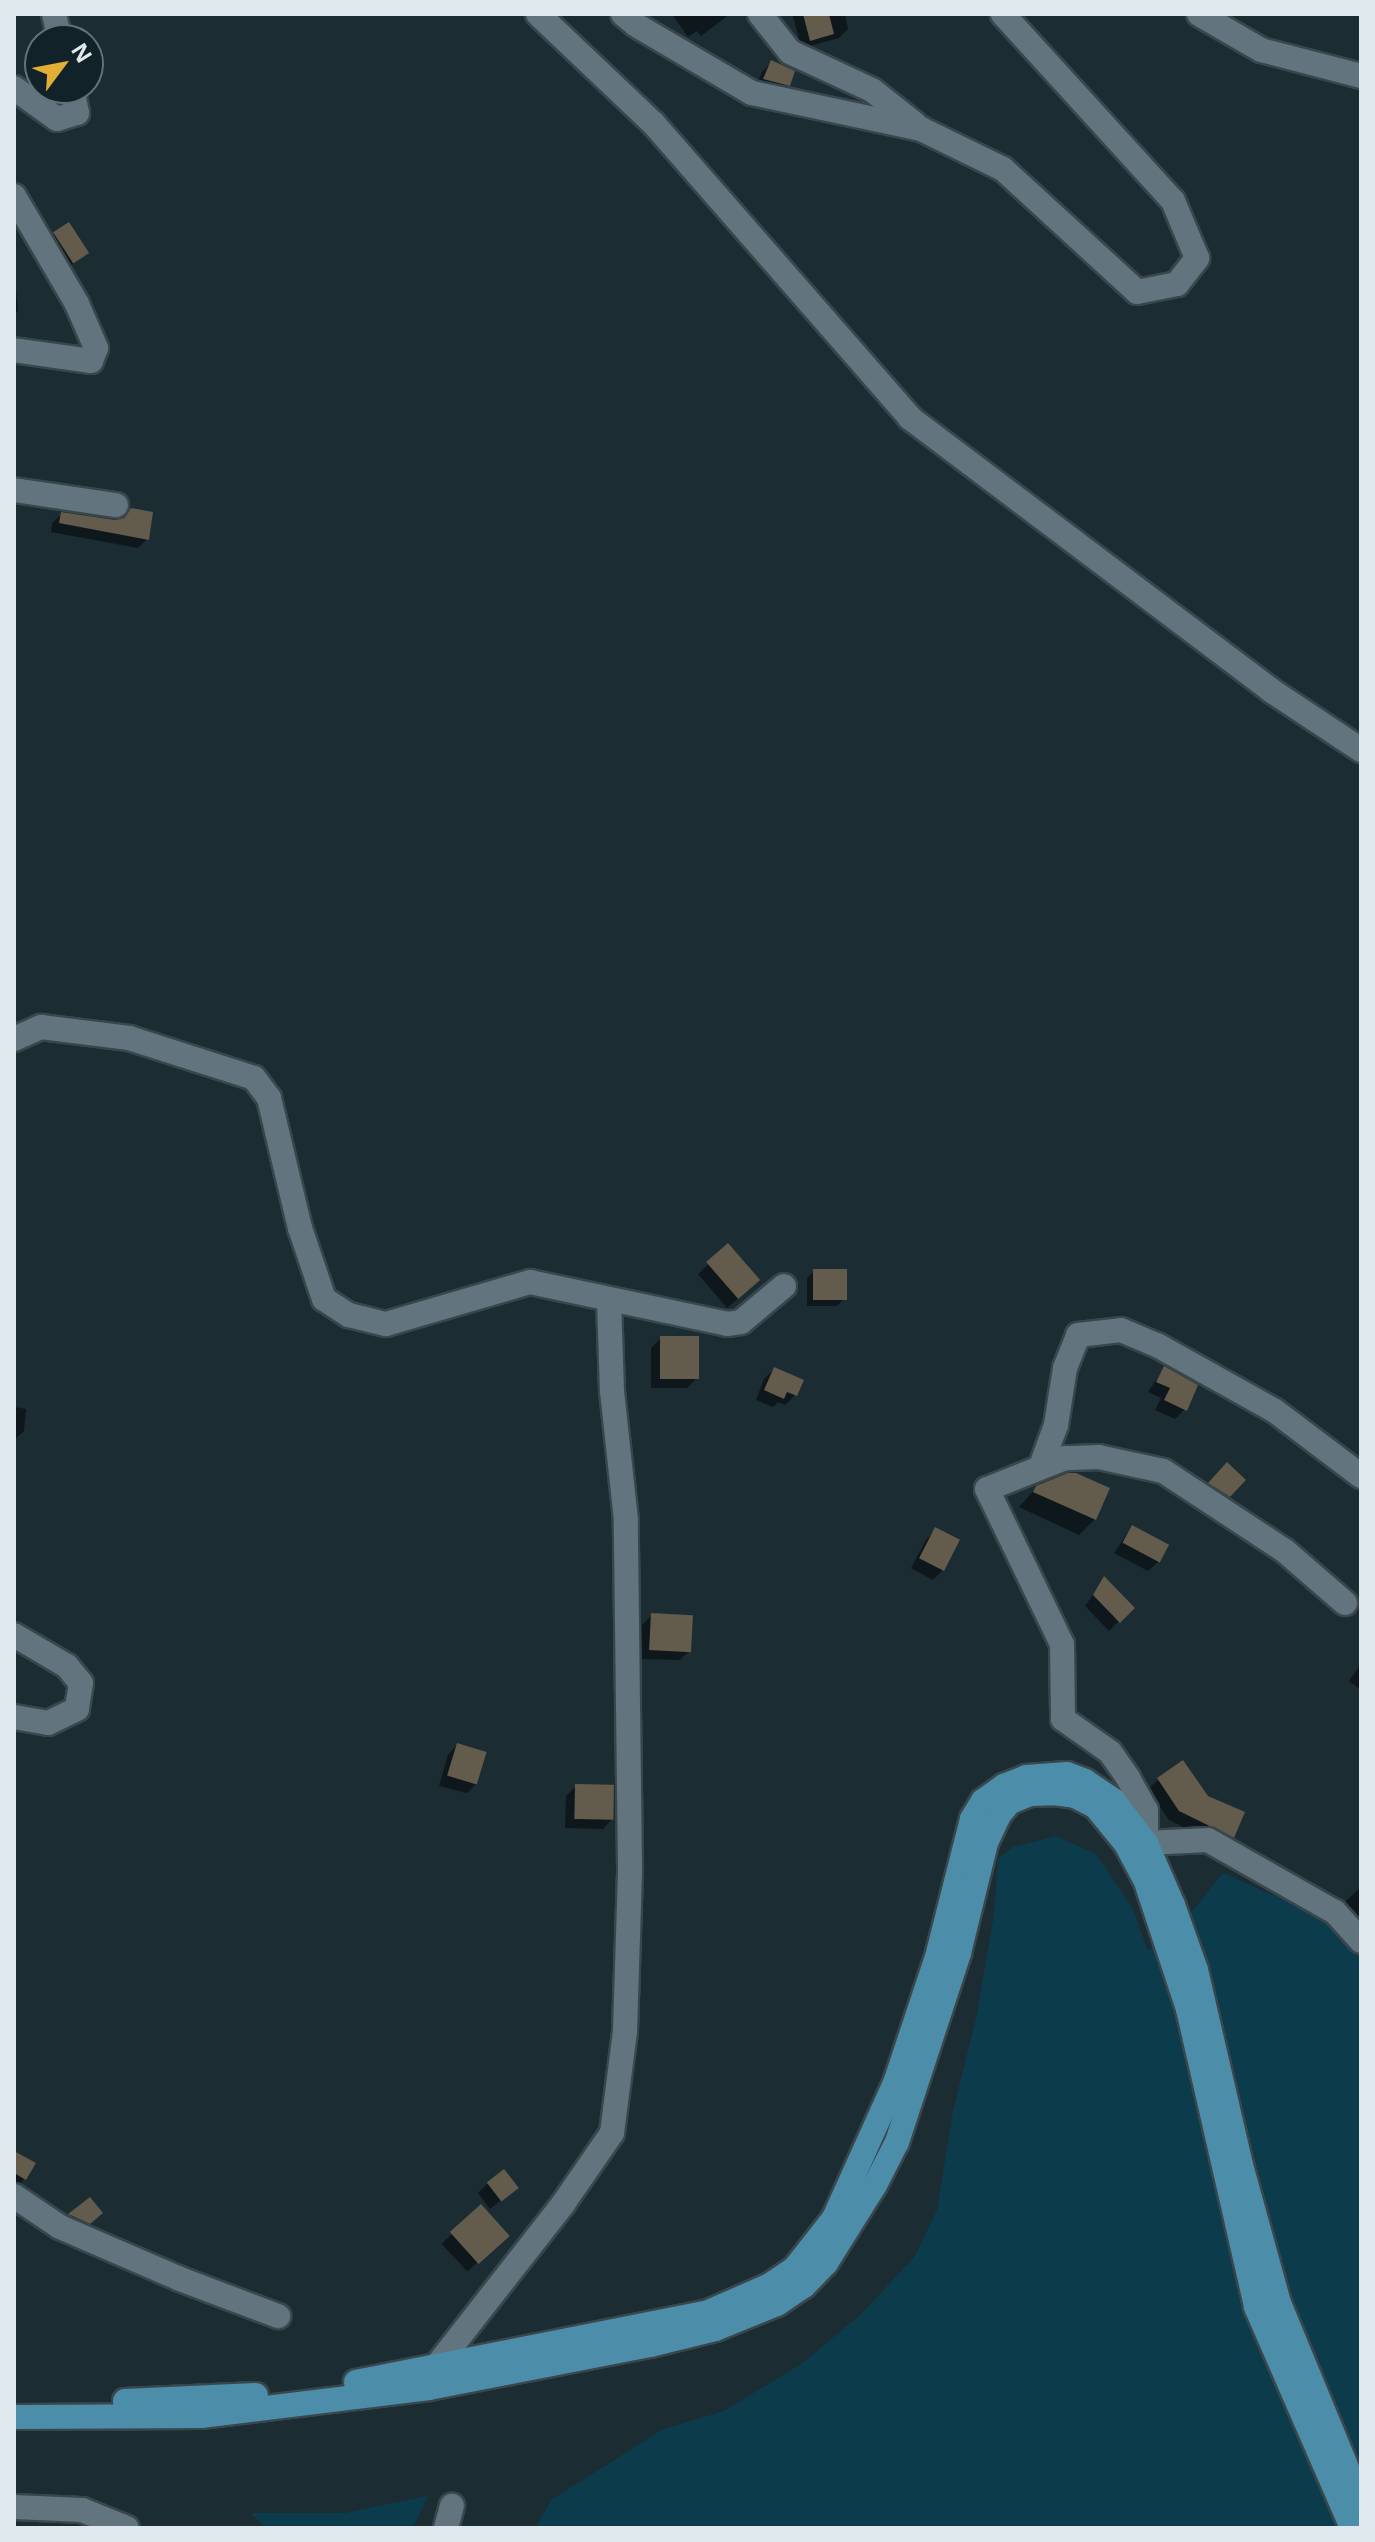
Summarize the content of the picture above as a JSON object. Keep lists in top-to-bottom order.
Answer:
{
  "north": "top right"
}
